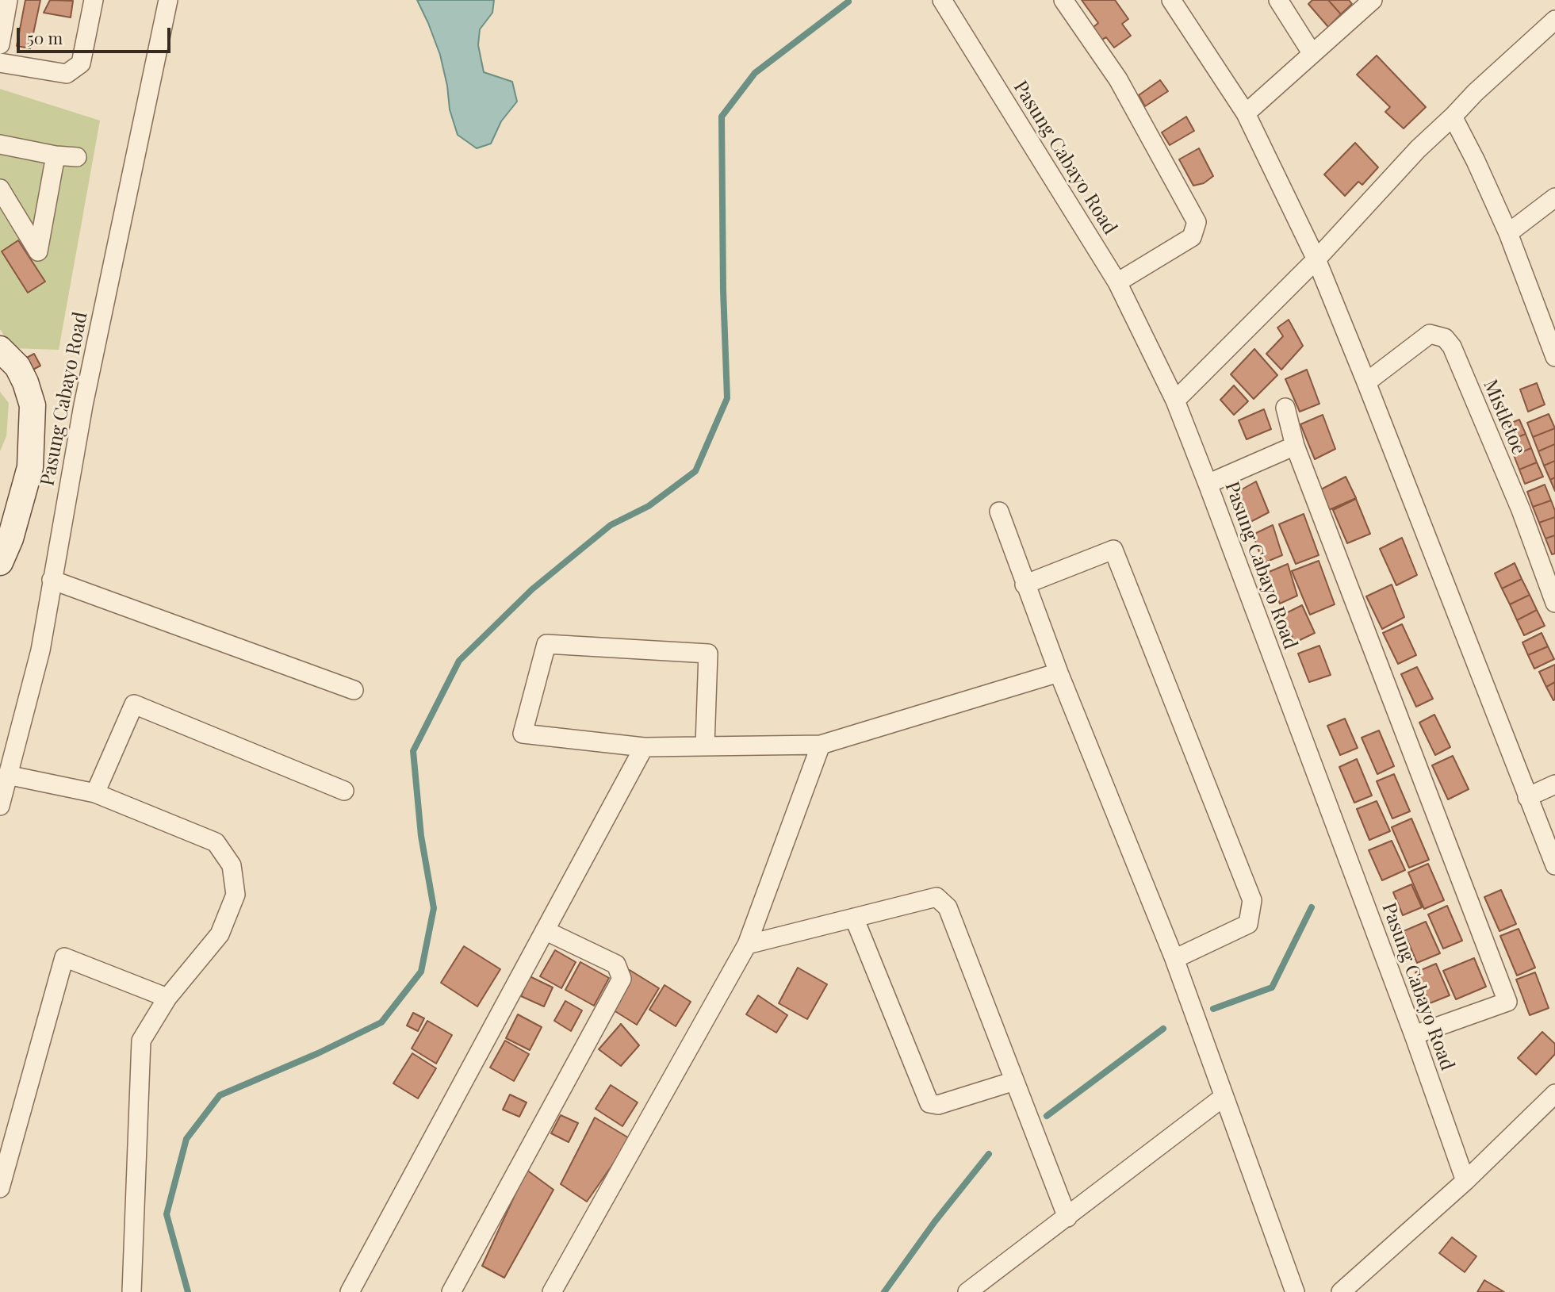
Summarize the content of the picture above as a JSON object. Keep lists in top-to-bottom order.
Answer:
{
  "streets": {
    "street": ["Pasung Cabayo Road", "Mistletoe"]
  },
  "scale_bar": "50 m"
}
